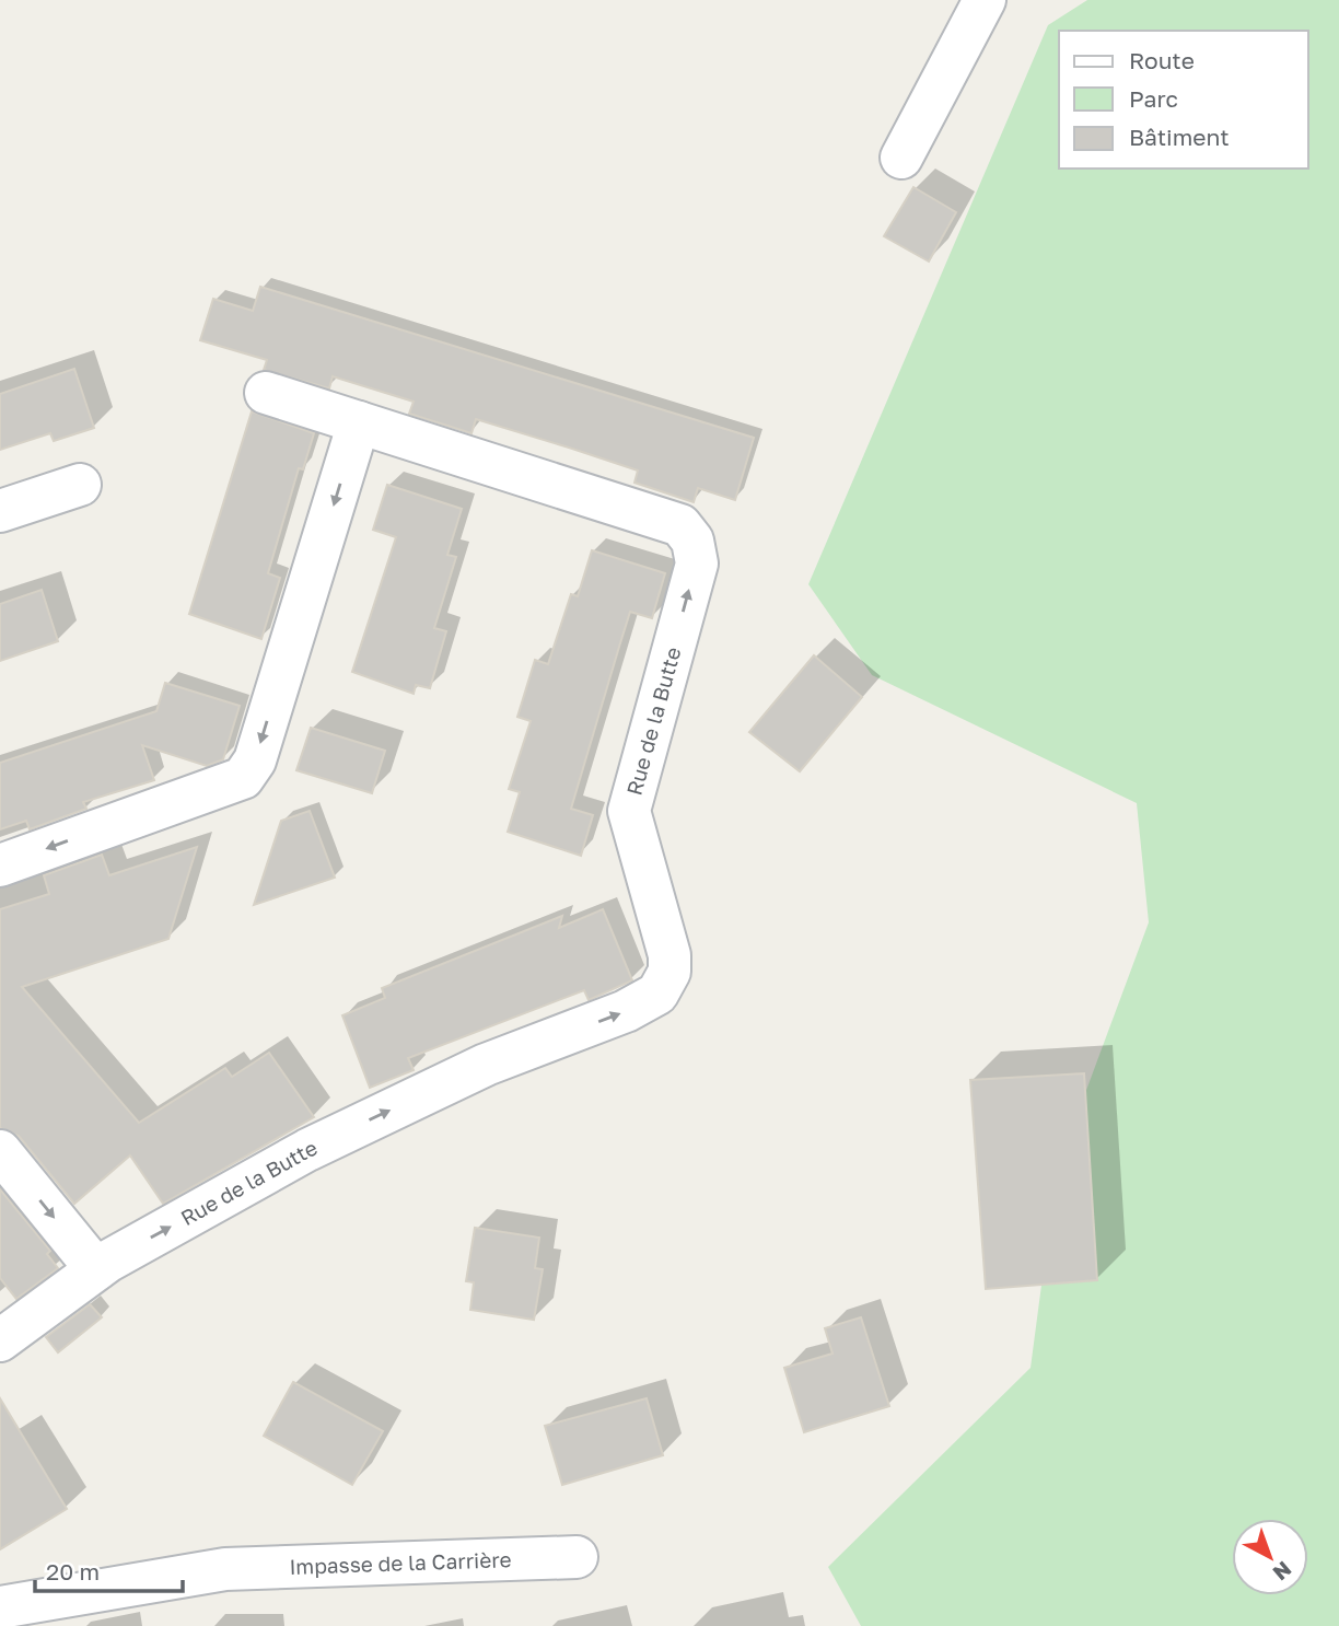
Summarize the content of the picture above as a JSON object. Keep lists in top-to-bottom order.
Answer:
{
  "streets": {
    "street": ["Rue de la Butte", "Impasse de la Carrière"]
  },
  "legend": ["Route", "Parc", "Bâtiment"],
  "scale_bar": "20 m",
  "north": "bottom right"
}
